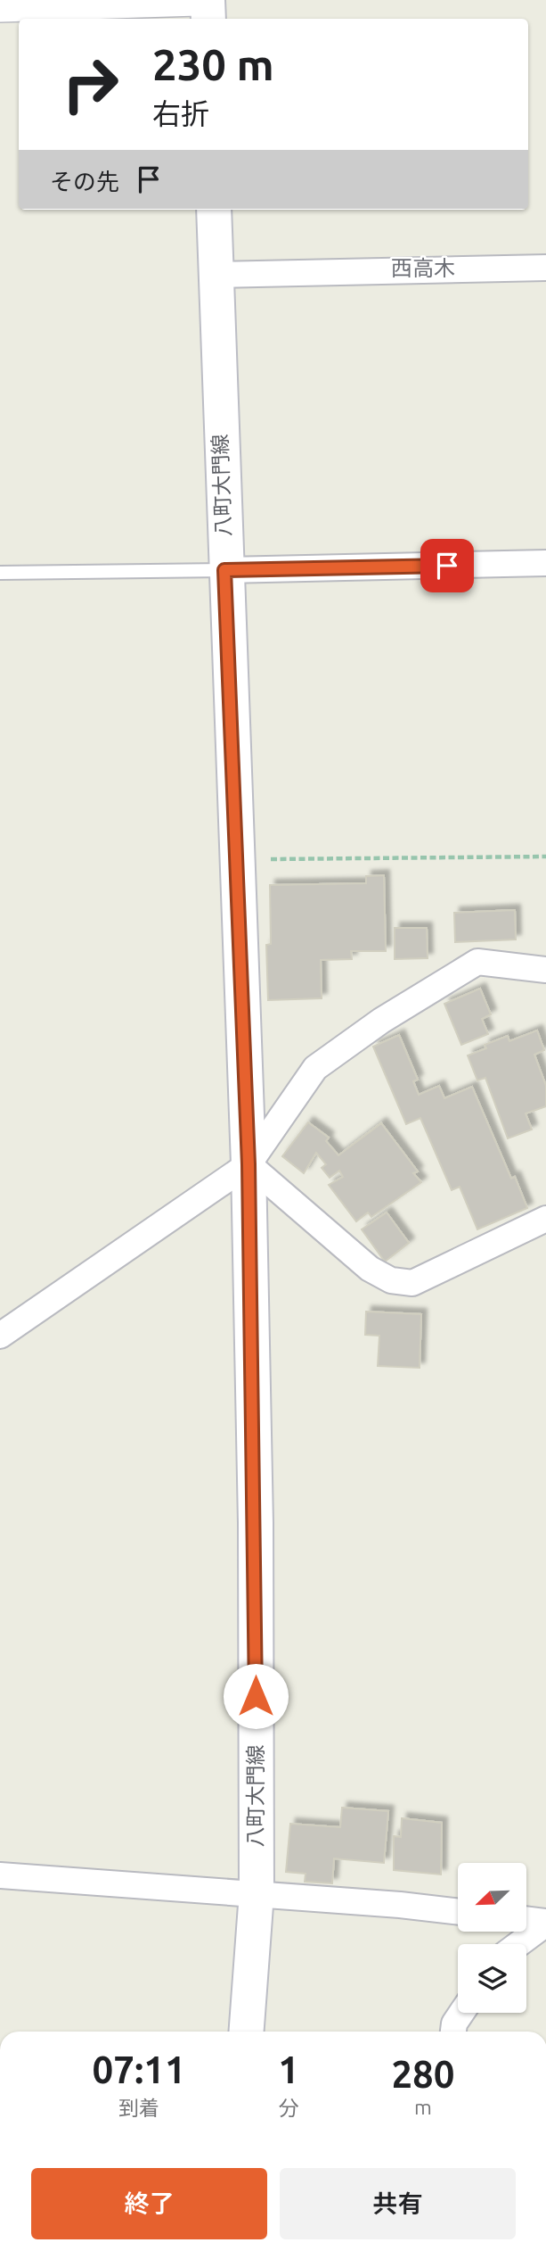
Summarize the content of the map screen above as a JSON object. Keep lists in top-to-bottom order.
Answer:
{
  "streets": {
    "main road": ["八町大門線"]
  },
  "districts": ["西高木"],
  "north": "bottom left",
  "page": {
    "turn": ["230 m", "右折"],
    "then": "その先",
    "eta": [
      "07:11",
      "到着",
      "1",
      "分",
      "280",
      "m"
    ],
    "buttons": ["終了", "共有"]
  }
}
